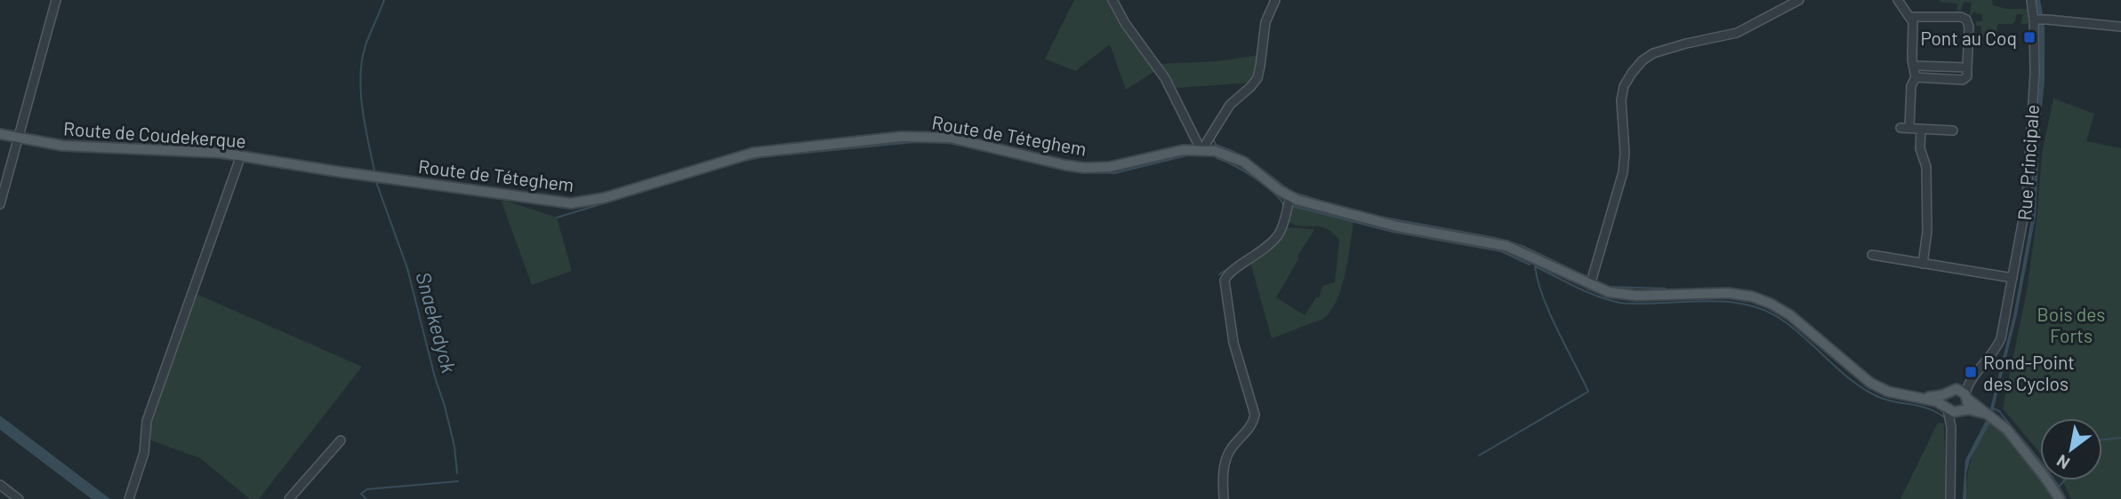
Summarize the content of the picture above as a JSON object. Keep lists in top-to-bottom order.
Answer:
{
  "streets": {
    "main road": ["Route de Coudekerque", "Route de Téteghem"],
    "street": ["Rue Principale"]
  },
  "crossings": [
    ["Route de Coudekerque", "Route de Téteghem"],
    ["Route de Téteghem", "Rue Principale"]
  ],
  "water": ["Snaekedyck"],
  "parks": ["Bois des Forts"],
  "places": {
    "transit": ["Pont au Coq", "Rond-Point des Cyclos"]
  },
  "north": "bottom left"
}
